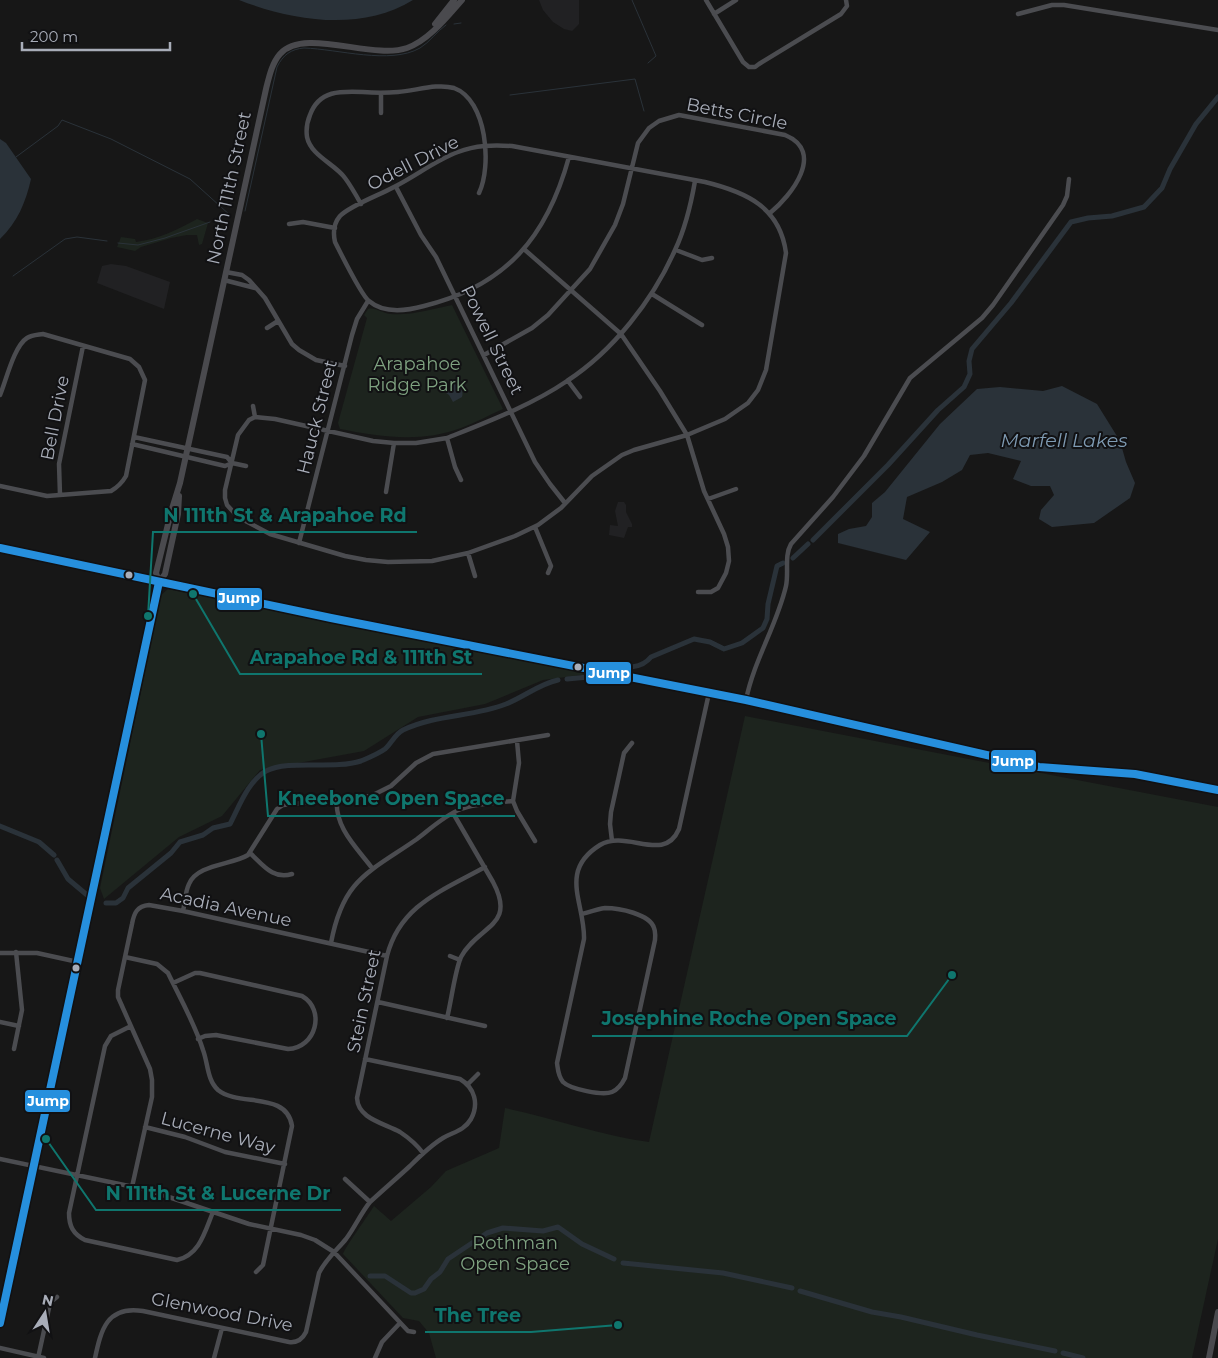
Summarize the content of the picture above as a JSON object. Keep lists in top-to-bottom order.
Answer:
{
  "streets": {
    "main road": ["North 111th Street"],
    "street": [
      "Betts Circle",
      "Odell Drive",
      "Powell Street",
      "Hauck Street",
      "Bell Drive",
      "Acadia Avenue",
      "Stein Street",
      "Lucerne Way",
      "Glenwood Drive"
    ]
  },
  "crossings": [
    ["Betts Circle", "Odell Drive"],
    ["Betts Circle", "Powell Street"],
    ["Odell Drive", "Powell Street"],
    ["Acadia Avenue", "Stein Street"],
    ["Acadia Avenue", "Lucerne Way"],
    ["Stein Street", "Glenwood Drive"]
  ],
  "water": ["Marfell Lakes"],
  "parks": ["Arapahoe Ridge Park", "Rothman Open Space"],
  "places": [
    "Arapahoe Rd & 111th St",
    "N 111th St & Arapahoe Rd",
    "Kneebone Open Space",
    "Josephine Roche Open Space",
    "N 111th St & Lucerne Dr",
    "The Tree"
  ],
  "lines": ["transit line Jump"],
  "scale_bar": "200 m",
  "north": "top"
}
